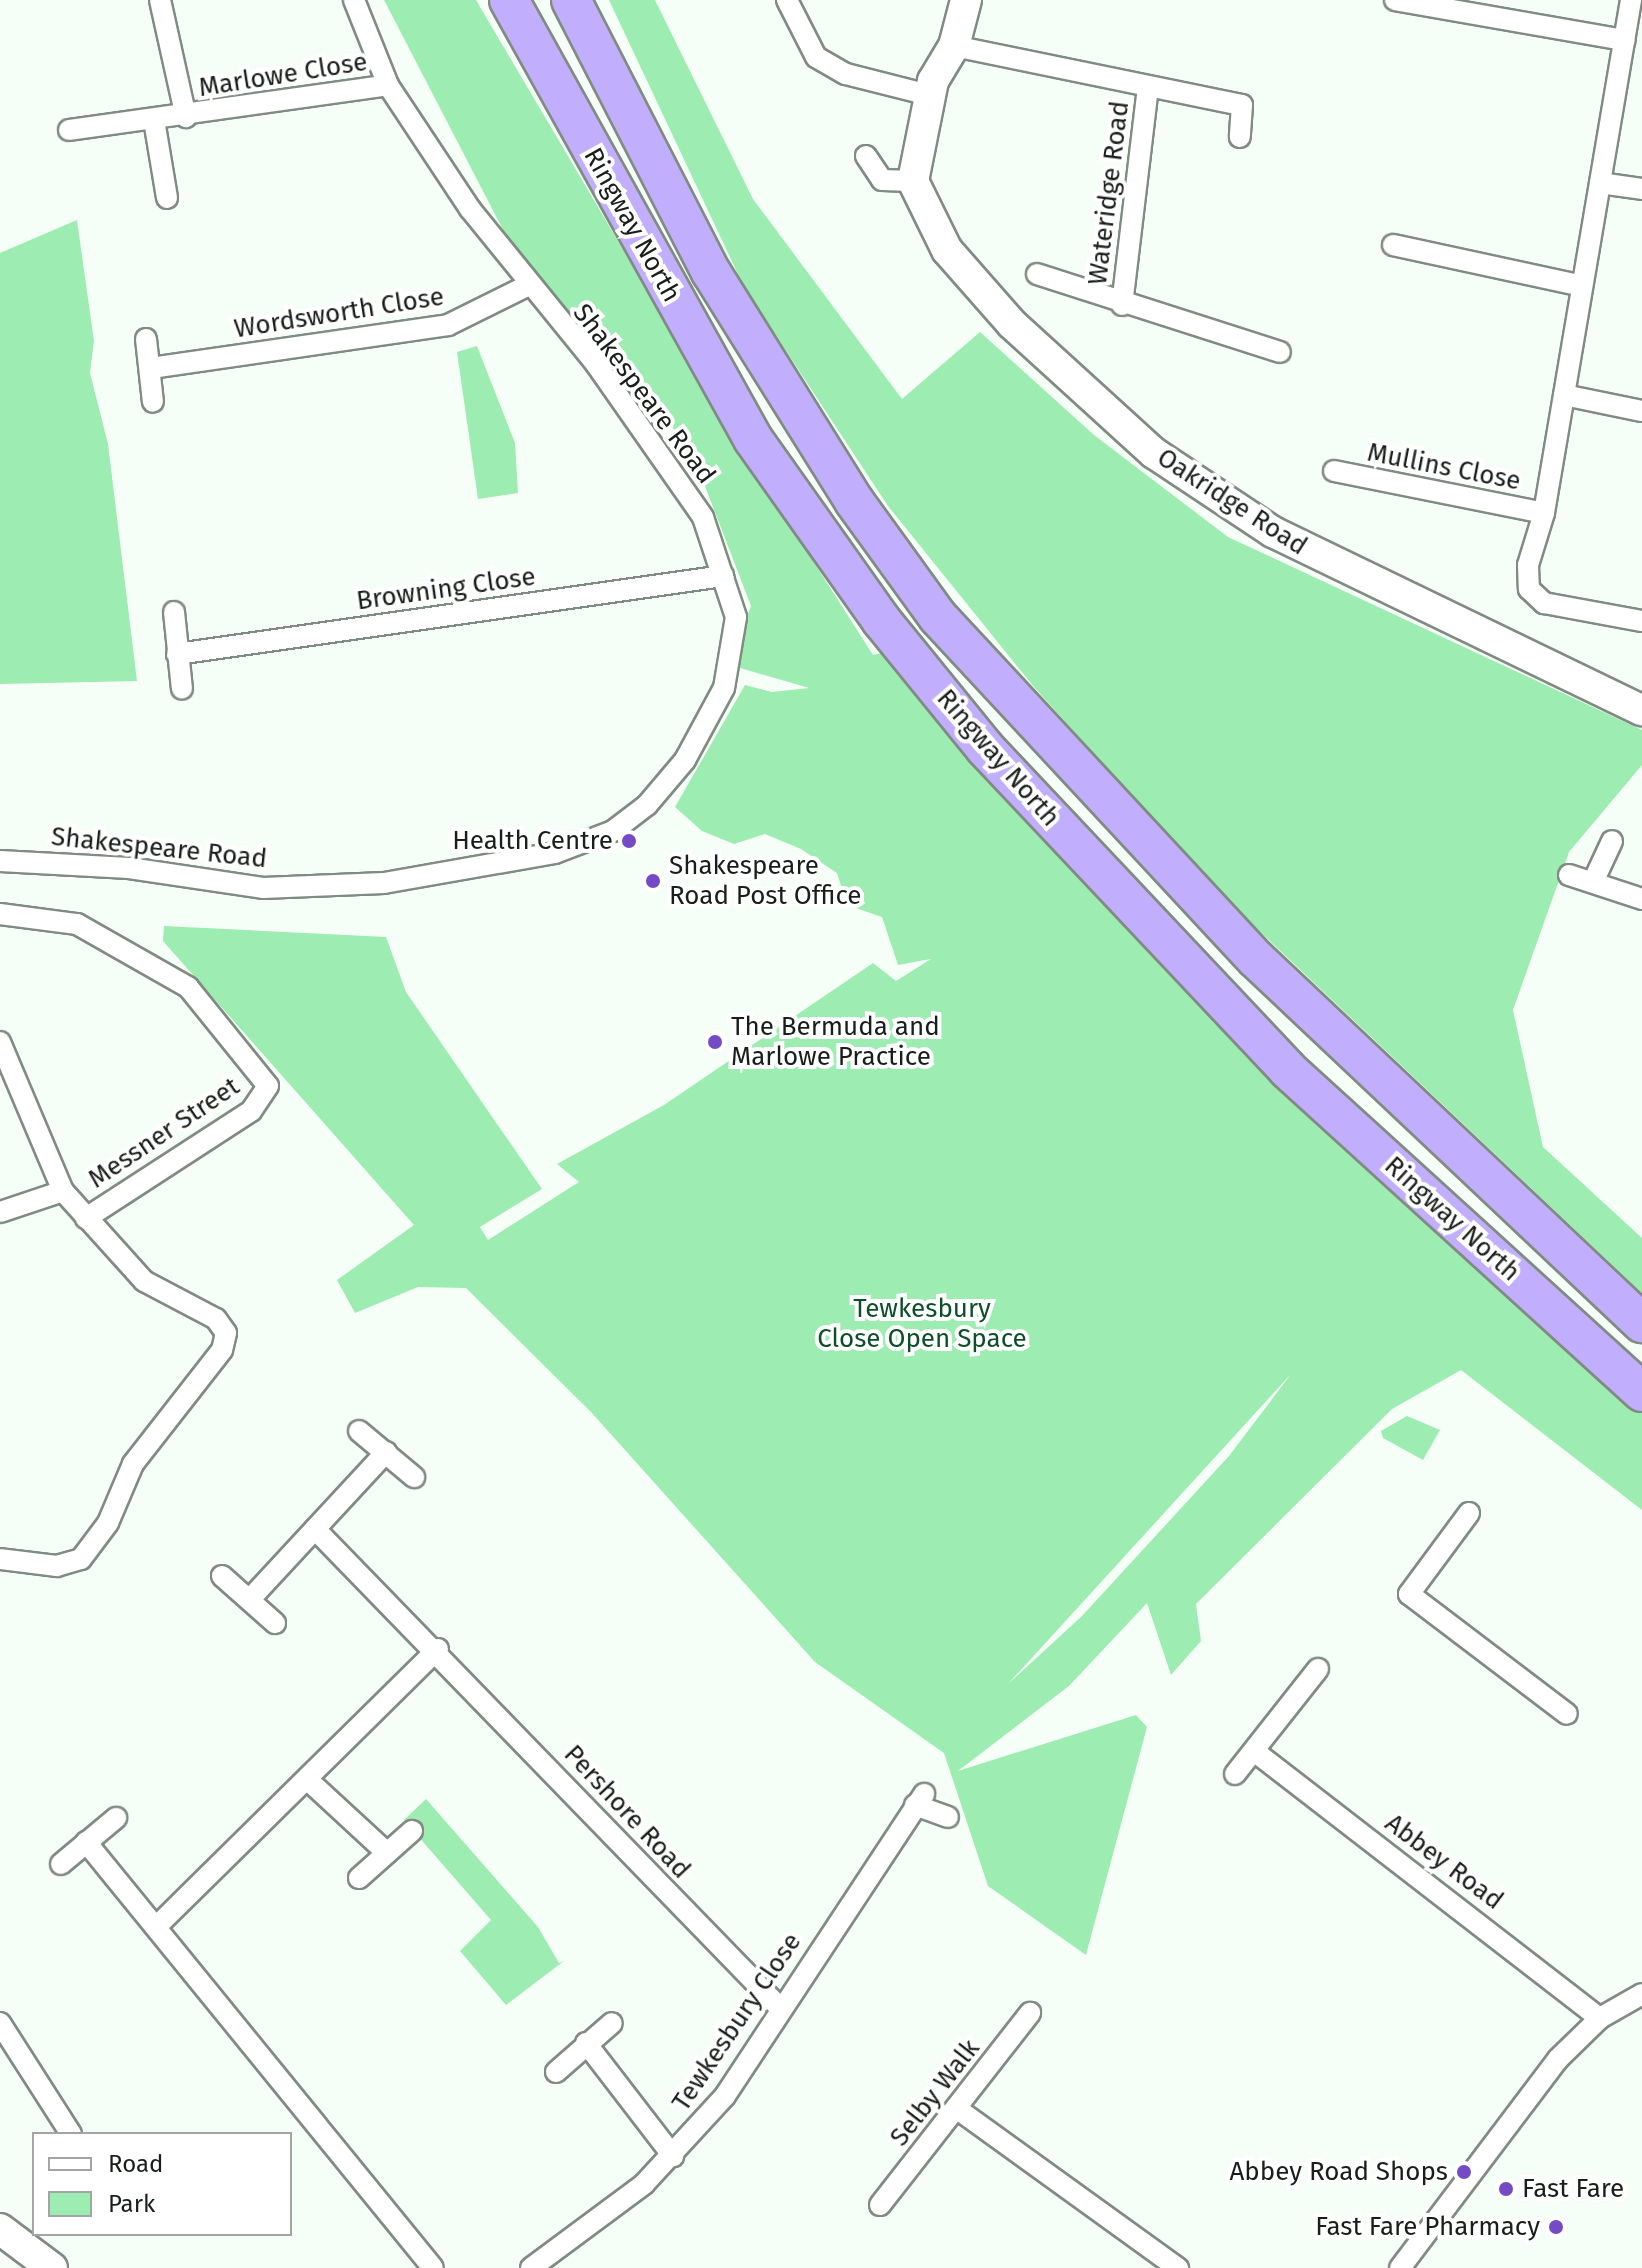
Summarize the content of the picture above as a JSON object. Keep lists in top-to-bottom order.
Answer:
{
  "streets": {
    "highway": ["Ringway North"],
    "street": [
      "Marlowe Close",
      "Wateridge Road",
      "Wordsworth Close",
      "Shakespeare Road",
      "Mullins Close",
      "Oakridge Road",
      "Browning Close",
      "Messner Street",
      "Pershore Road",
      "Abbey Road",
      "Tewkesbury Close",
      "Selby Walk"
    ]
  },
  "crossings": [
    ["Marlowe Close", "Shakespeare Road"],
    ["Wordsworth Close", "Shakespeare Road"],
    ["Shakespeare Road", "Browning Close"],
    ["Pershore Road", "Tewkesbury Close"]
  ],
  "parks": ["Tewkesbury Close Open Space"],
  "places": [
    "Health Centre",
    "Shakespeare Road Post Office",
    "The Bermuda and Marlowe Practice",
    "Abbey Road Shops",
    "Fast Fare",
    "Fast Fare Pharmacy"
  ],
  "legend": ["Road", "Park"]
}
